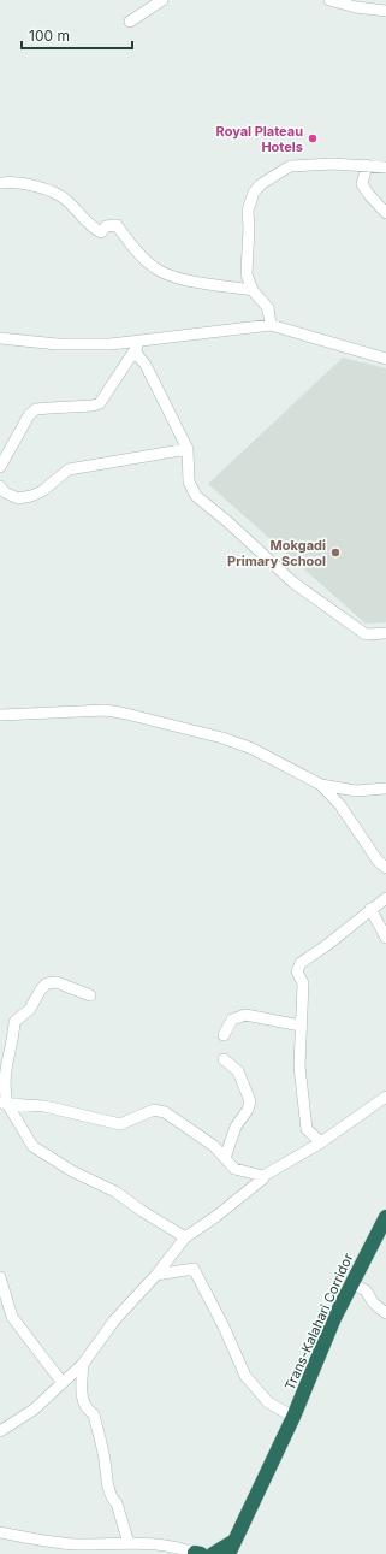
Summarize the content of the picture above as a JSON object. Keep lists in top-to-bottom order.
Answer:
{
  "streets": {
    "highway": ["Trans-Kalahari Corridor"]
  },
  "places": ["Royal Plateau Hotels", "Mokgadi Primary School"],
  "scale_bar": "100 m"
}
